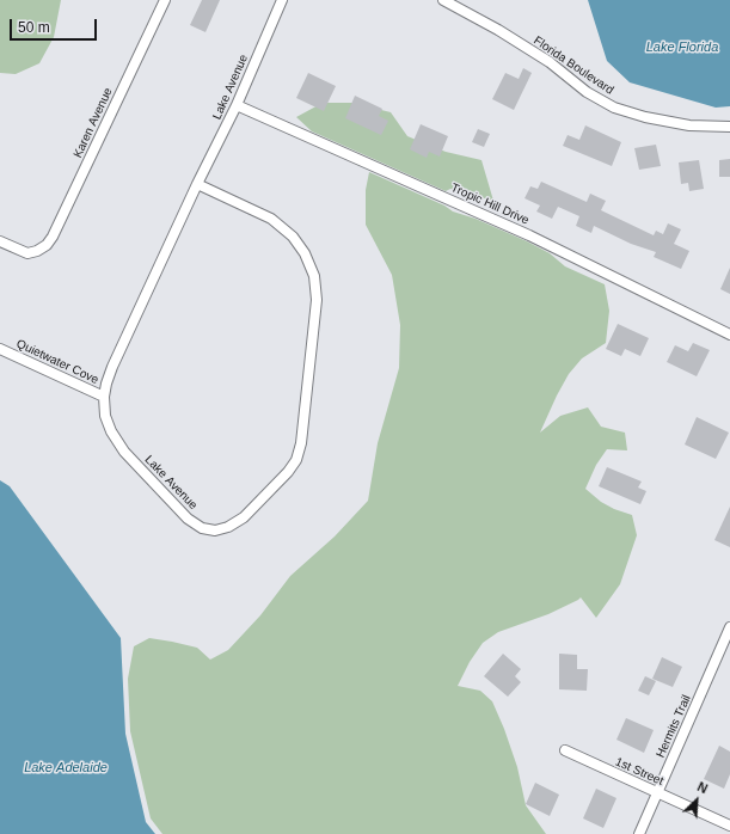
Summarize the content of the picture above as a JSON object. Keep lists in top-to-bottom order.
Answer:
{
  "streets": {
    "street": [
      "Florida Boulevard",
      "Lake Avenue",
      "Karen Avenue",
      "Tropic Hill Drive",
      "Quietwater Cove",
      "Hermits Trail",
      "1st Street"
    ]
  },
  "crossings": [
    ["Lake Avenue", "Tropic Hill Drive"],
    ["Lake Avenue", "Quietwater Cove"],
    ["Hermits Trail", "1st Street"]
  ],
  "water": ["Lake Florida", "Lake Adelaide"],
  "scale_bar": "50 m",
  "north": "top right"
}
